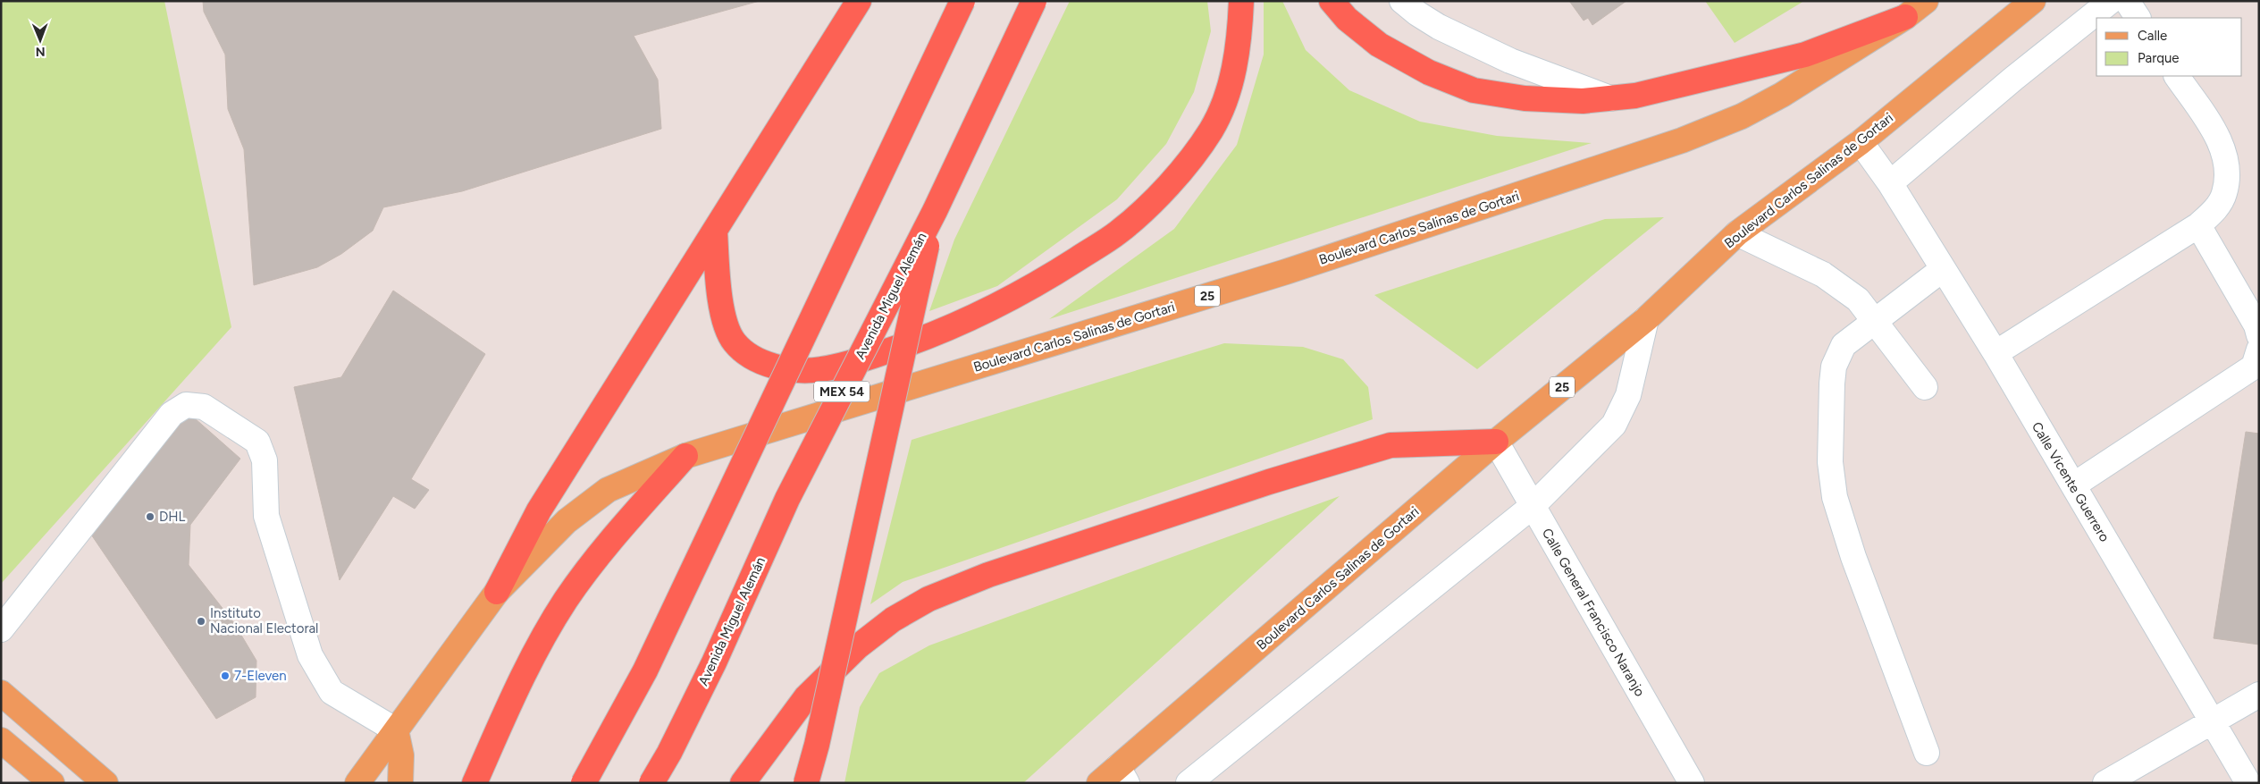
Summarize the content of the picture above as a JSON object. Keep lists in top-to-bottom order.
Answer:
{
  "streets": {
    "highway": ["Avenida Miguel Alemán", "MEX 54"],
    "main road": ["Boulevard Carlos Salinas de Gortari", "25"],
    "street": ["Calle Vicente Guerrero", "Calle General Francisco Naranjo"]
  },
  "crossings": [
    ["Boulevard Carlos Salinas de Gortari", "Calle Vicente Guerrero"],
    ["Boulevard Carlos Salinas de Gortari", "Calle General Francisco Naranjo"]
  ],
  "places": ["DHL", "Instituto Nacional Electoral", "7-Eleven"],
  "legend": ["Calle", "Parque"],
  "north": "bottom"
}
